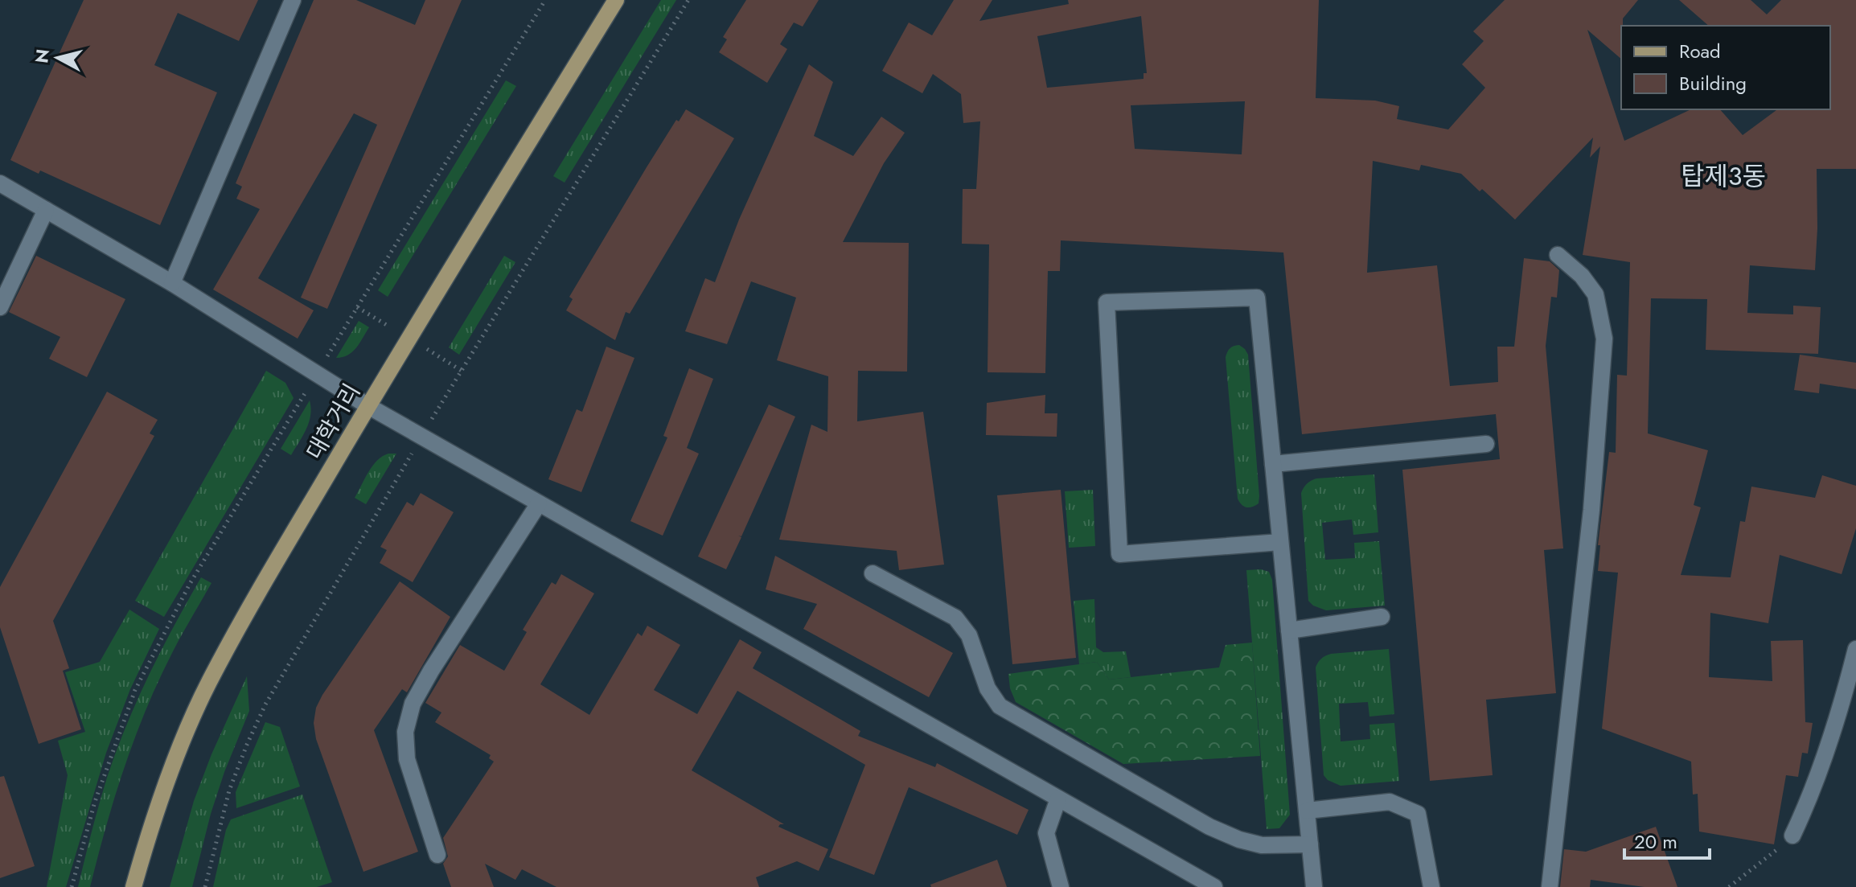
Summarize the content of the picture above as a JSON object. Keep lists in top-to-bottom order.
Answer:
{
  "streets": {
    "main road": ["대학거리"]
  },
  "districts": ["탑제3동"],
  "legend": ["Road", "Building"],
  "scale_bar": "20 m",
  "north": "left"
}
